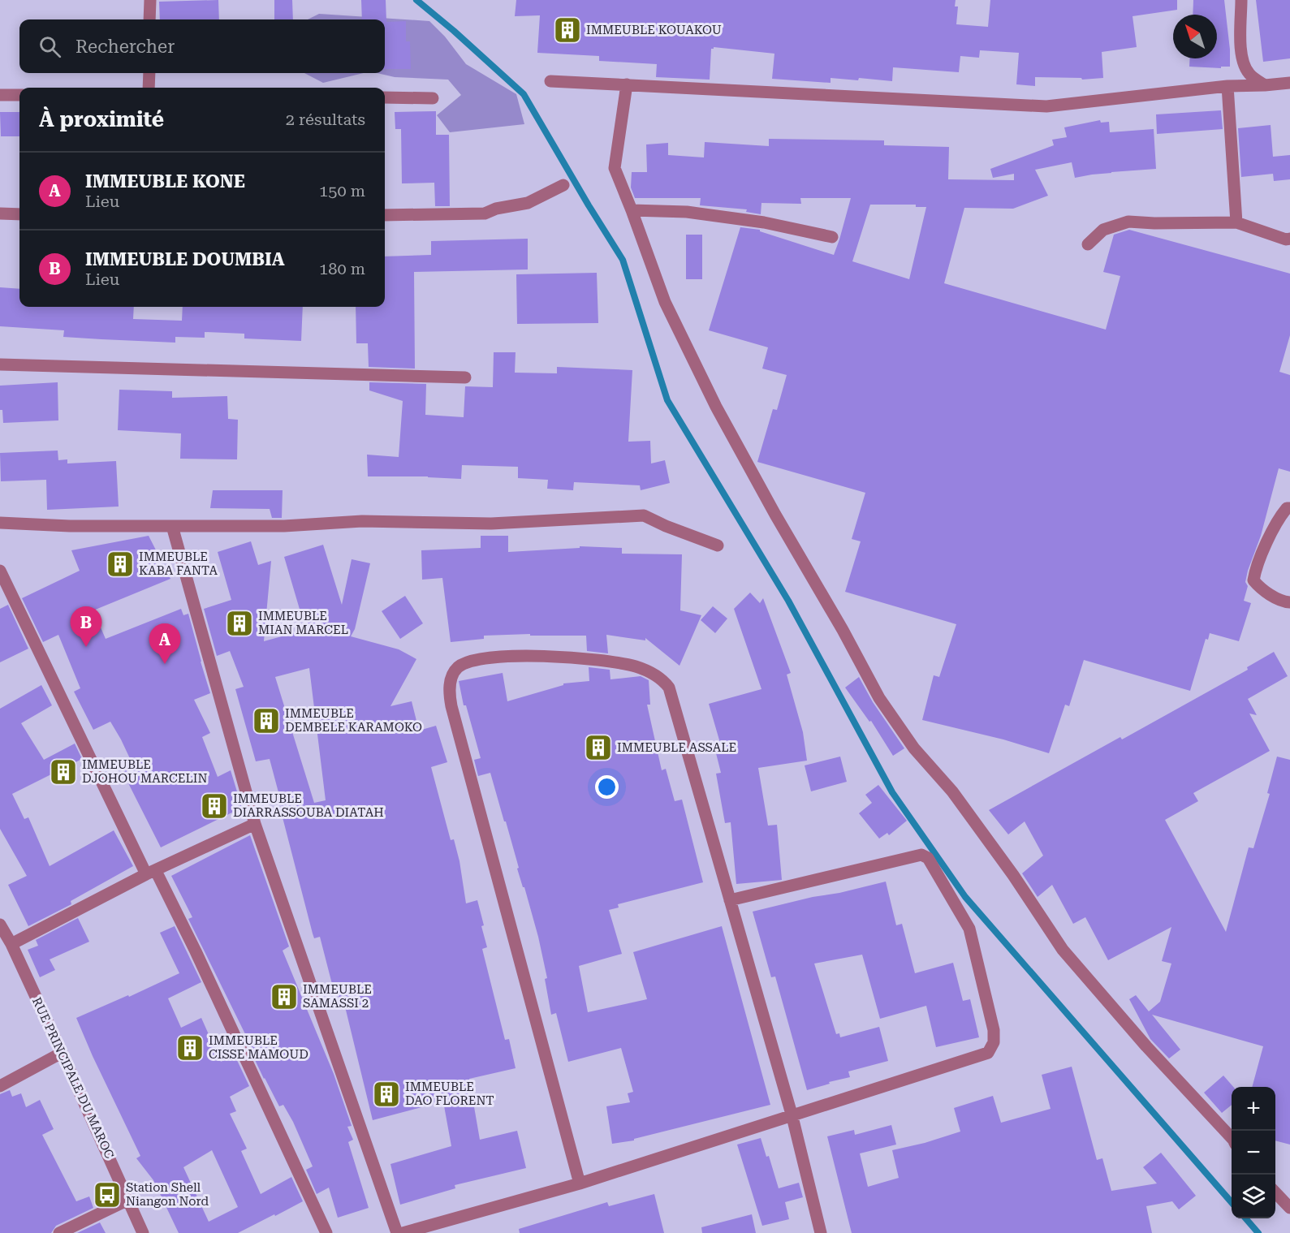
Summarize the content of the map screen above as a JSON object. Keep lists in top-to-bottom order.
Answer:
{
  "streets": {
    "street": ["RUE PRINCIPALE DU MAROC"]
  },
  "places": {
    "building": [
      "IMMEUBLE KOUAKOU",
      "IMMEUBLE KABA FANTA",
      "IMMEUBLE MIAN MARCEL",
      "IMMEUBLE DEMBELE KARAMOKO",
      "IMMEUBLE ASSALE",
      "IMMEUBLE DJOHOU MARCELIN",
      "IMMEUBLE DIARRASSOUBA DIATAH",
      "IMMEUBLE SAMASSI 2",
      "IMMEUBLE CISSE MAMOUD",
      "IMMEUBLE DAO FLORENT"
    ],
    "bus stop": ["Station Shell Niangon Nord"]
  },
  "north": "top left",
  "page": {
    "search": "Rechercher",
    "heading": ["À proximité", "2 résultats"],
    "list": [
      {
        "mark": "A",
        "name": "IMMEUBLE KONE",
        "note": "Lieu",
        "value": "150 m"
      },
      {
        "mark": "B",
        "name": "IMMEUBLE DOUMBIA",
        "note": "Lieu",
        "value": "180 m"
      }
    ],
    "pins": ["B", "A"],
    "map_buttons": ["+", "−"]
  }
}
